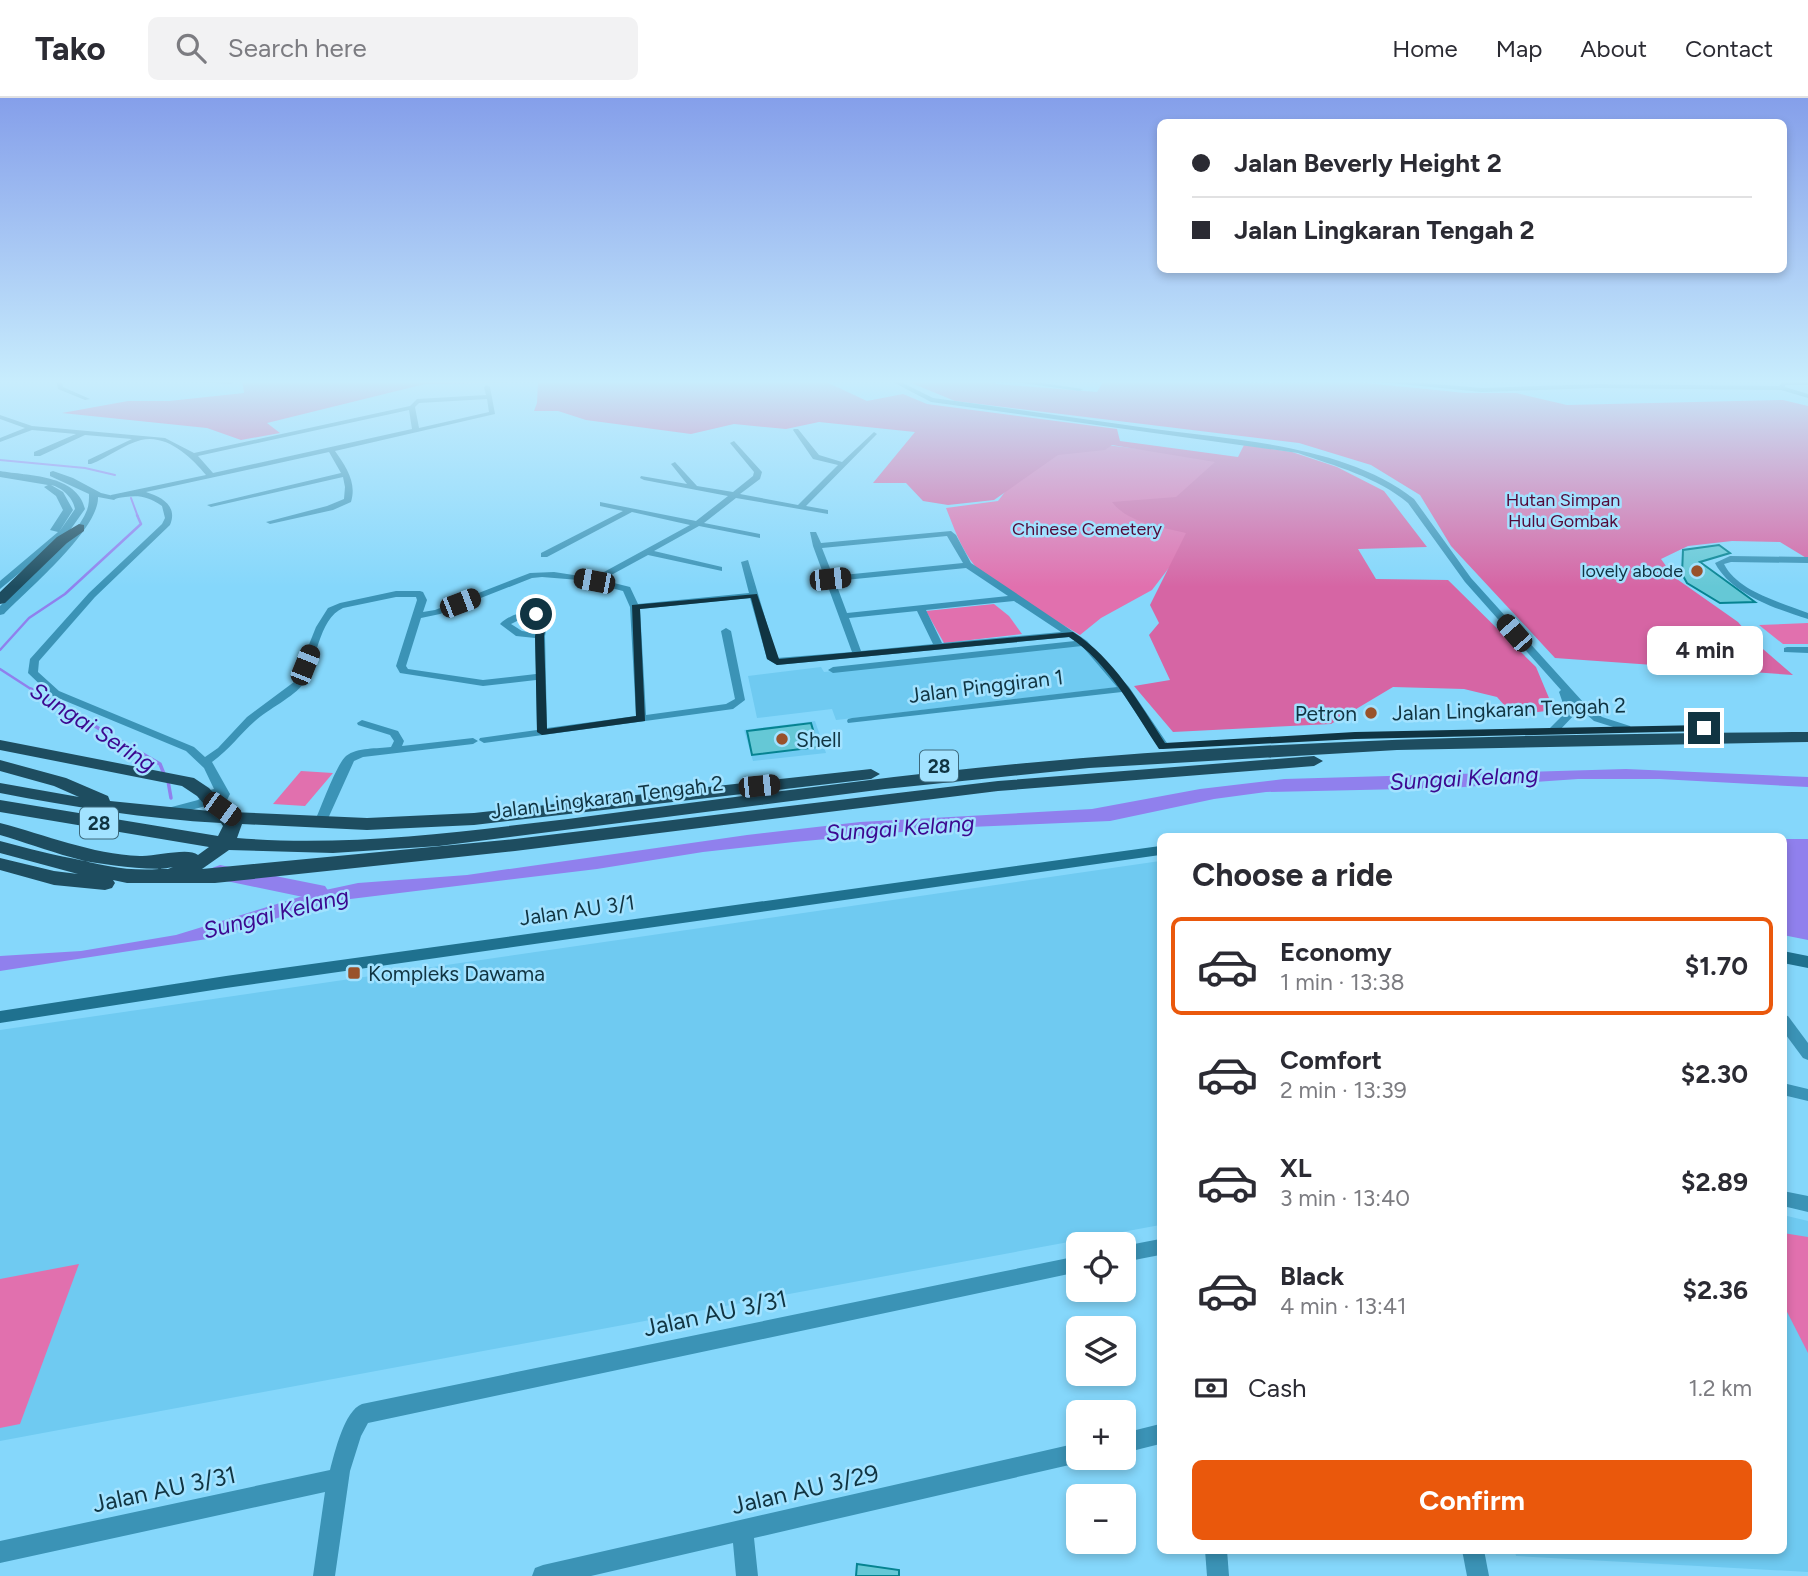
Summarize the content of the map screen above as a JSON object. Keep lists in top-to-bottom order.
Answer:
{
  "streets": {
    "highway": ["Jalan Lingkaran Tengah 2", "28"],
    "main road": ["Jalan AU 3/1"],
    "street": ["Jalan Pinggiran 1", "Jalan AU 3/31", "Jalan AU 3/29"]
  },
  "water": ["Sungai Sering", "Sungai Kelang"],
  "parks": ["Hutan Simpan Hulu Gombak", "Chinese Cemetery"],
  "places": {
    "other": ["lovely abode", "Petron", "Shell"],
    "transit": ["Kompleks Dawama"]
  },
  "page": {
    "header": "Tako",
    "search": "Search here",
    "nav": [
      "Home",
      "Map",
      "About",
      "Contact"
    ],
    "banner": ["Jalan Beverly Height 2", "Jalan Lingkaran Tengah 2"],
    "bubble": "4 min",
    "heading": "Choose a ride",
    "list": [
      {
        "name": "Economy",
        "note": "1 min · 13:38",
        "value": "$1.70"
      },
      {
        "name": "Comfort",
        "note": "2 min · 13:39",
        "value": "$2.30"
      },
      {
        "name": "XL",
        "note": "3 min · 13:40",
        "value": "$2.89"
      },
      {
        "name": "Black",
        "note": "4 min · 13:41",
        "value": "$2.36"
      }
    ],
    "map_buttons": ["+", "−"],
    "pay": ["Cash", "1.2 km"],
    "buttons": "Confirm"
  }
}
